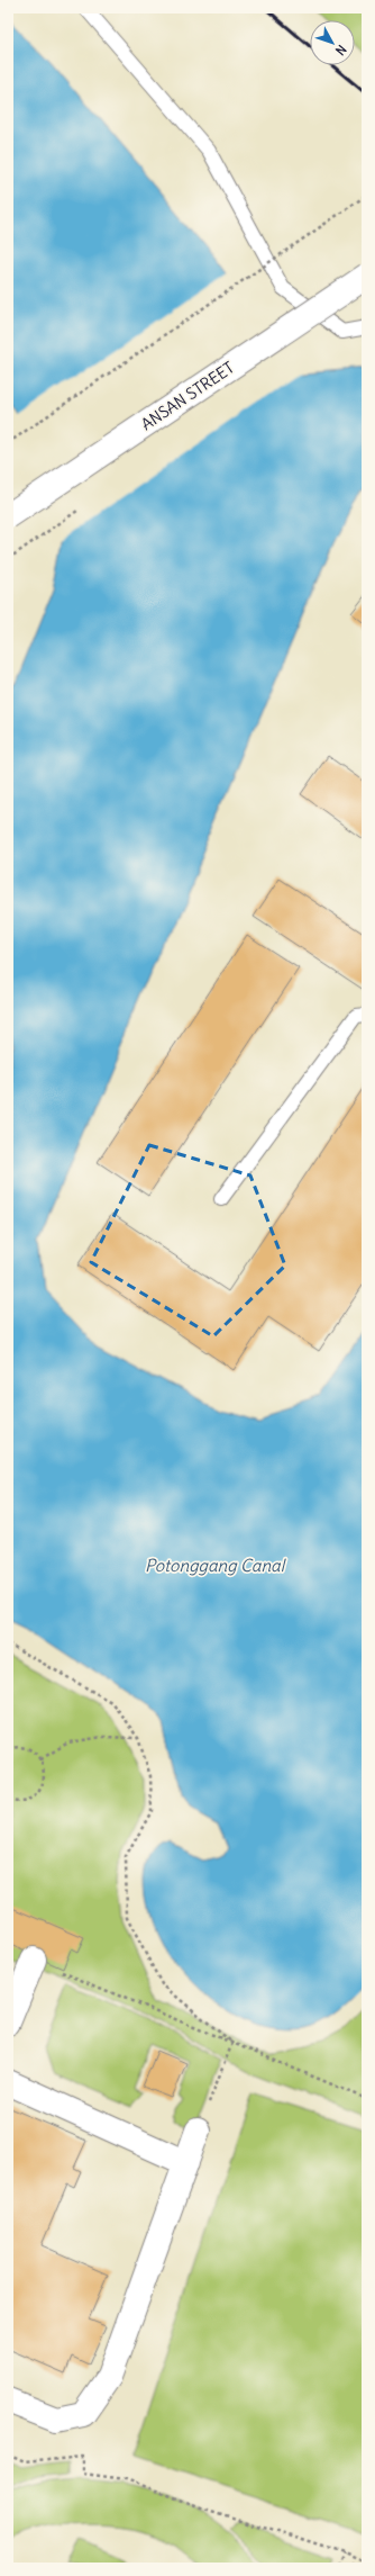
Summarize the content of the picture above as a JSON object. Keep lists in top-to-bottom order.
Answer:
{
  "streets": {
    "street": ["ANSAN STREET"]
  },
  "water": ["Potonggang Canal"],
  "north": "bottom right"
}
